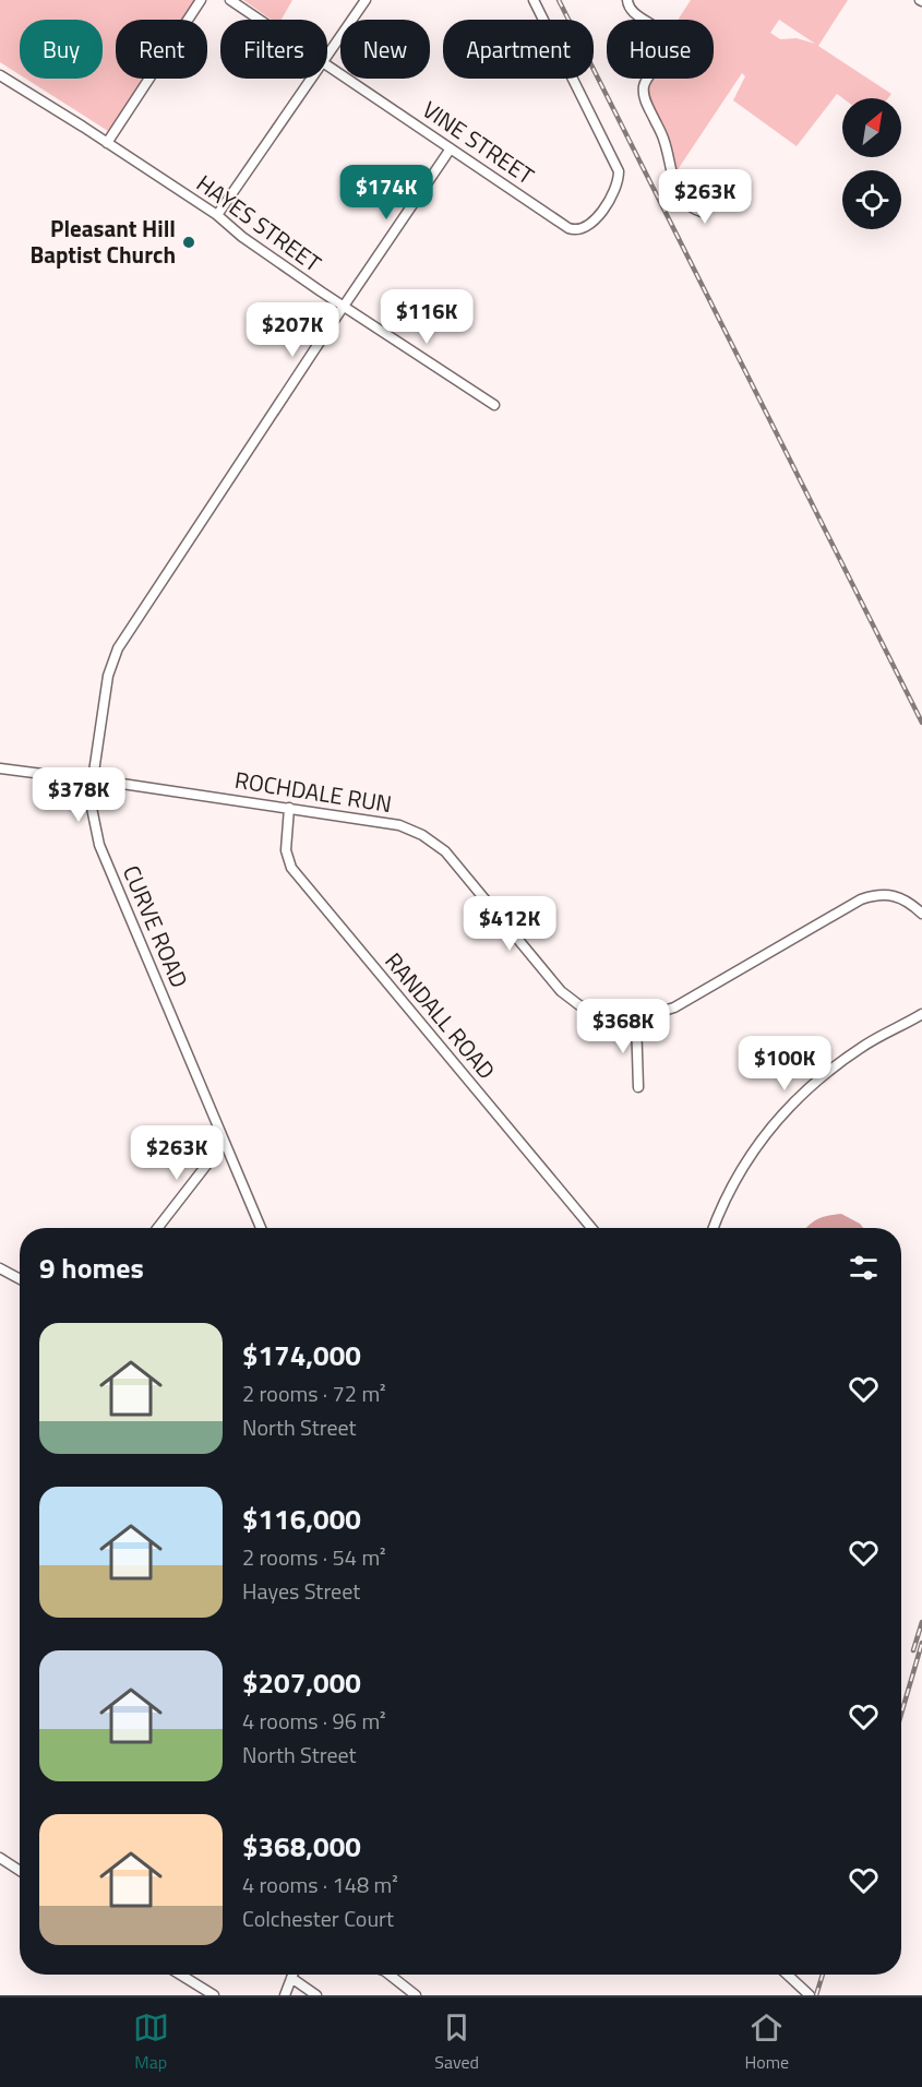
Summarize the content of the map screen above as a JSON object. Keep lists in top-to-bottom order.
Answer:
{
  "streets": {
    "street": [
      "VINE STREET",
      "HAYES STREET",
      "ROCHDALE RUN",
      "CURVE ROAD",
      "RANDALL ROAD"
    ]
  },
  "crossings": [
    ["VINE STREET", "CURVE ROAD"],
    ["HAYES STREET", "CURVE ROAD"],
    ["ROCHDALE RUN", "CURVE ROAD"],
    ["ROCHDALE RUN", "RANDALL ROAD"]
  ],
  "places": ["Pleasant Hill Baptist Church"],
  "north": "top right",
  "page": {
    "chip": [
      "Buy",
      "Rent",
      "Filters",
      "New",
      "Apartment",
      "House"
    ],
    "price": [
      "$174K",
      "$263K",
      "$116K",
      "$207K",
      "$378K",
      "$412K",
      "$368K",
      "$100K",
      "$263K"
    ],
    "heading": "9 homes",
    "list": [
      {
        "name": "$174,000",
        "note": "2 rooms · 72 m² · North Street"
      },
      {
        "name": "$116,000",
        "note": "2 rooms · 54 m² · Hayes Street"
      },
      {
        "name": "$207,000",
        "note": "4 rooms · 96 m² · North Street"
      },
      {
        "name": "$368,000",
        "note": "4 rooms · 148 m² · Colchester Court"
      }
    ],
    "tabs": ["Map", "Saved", "Home"]
  }
}
